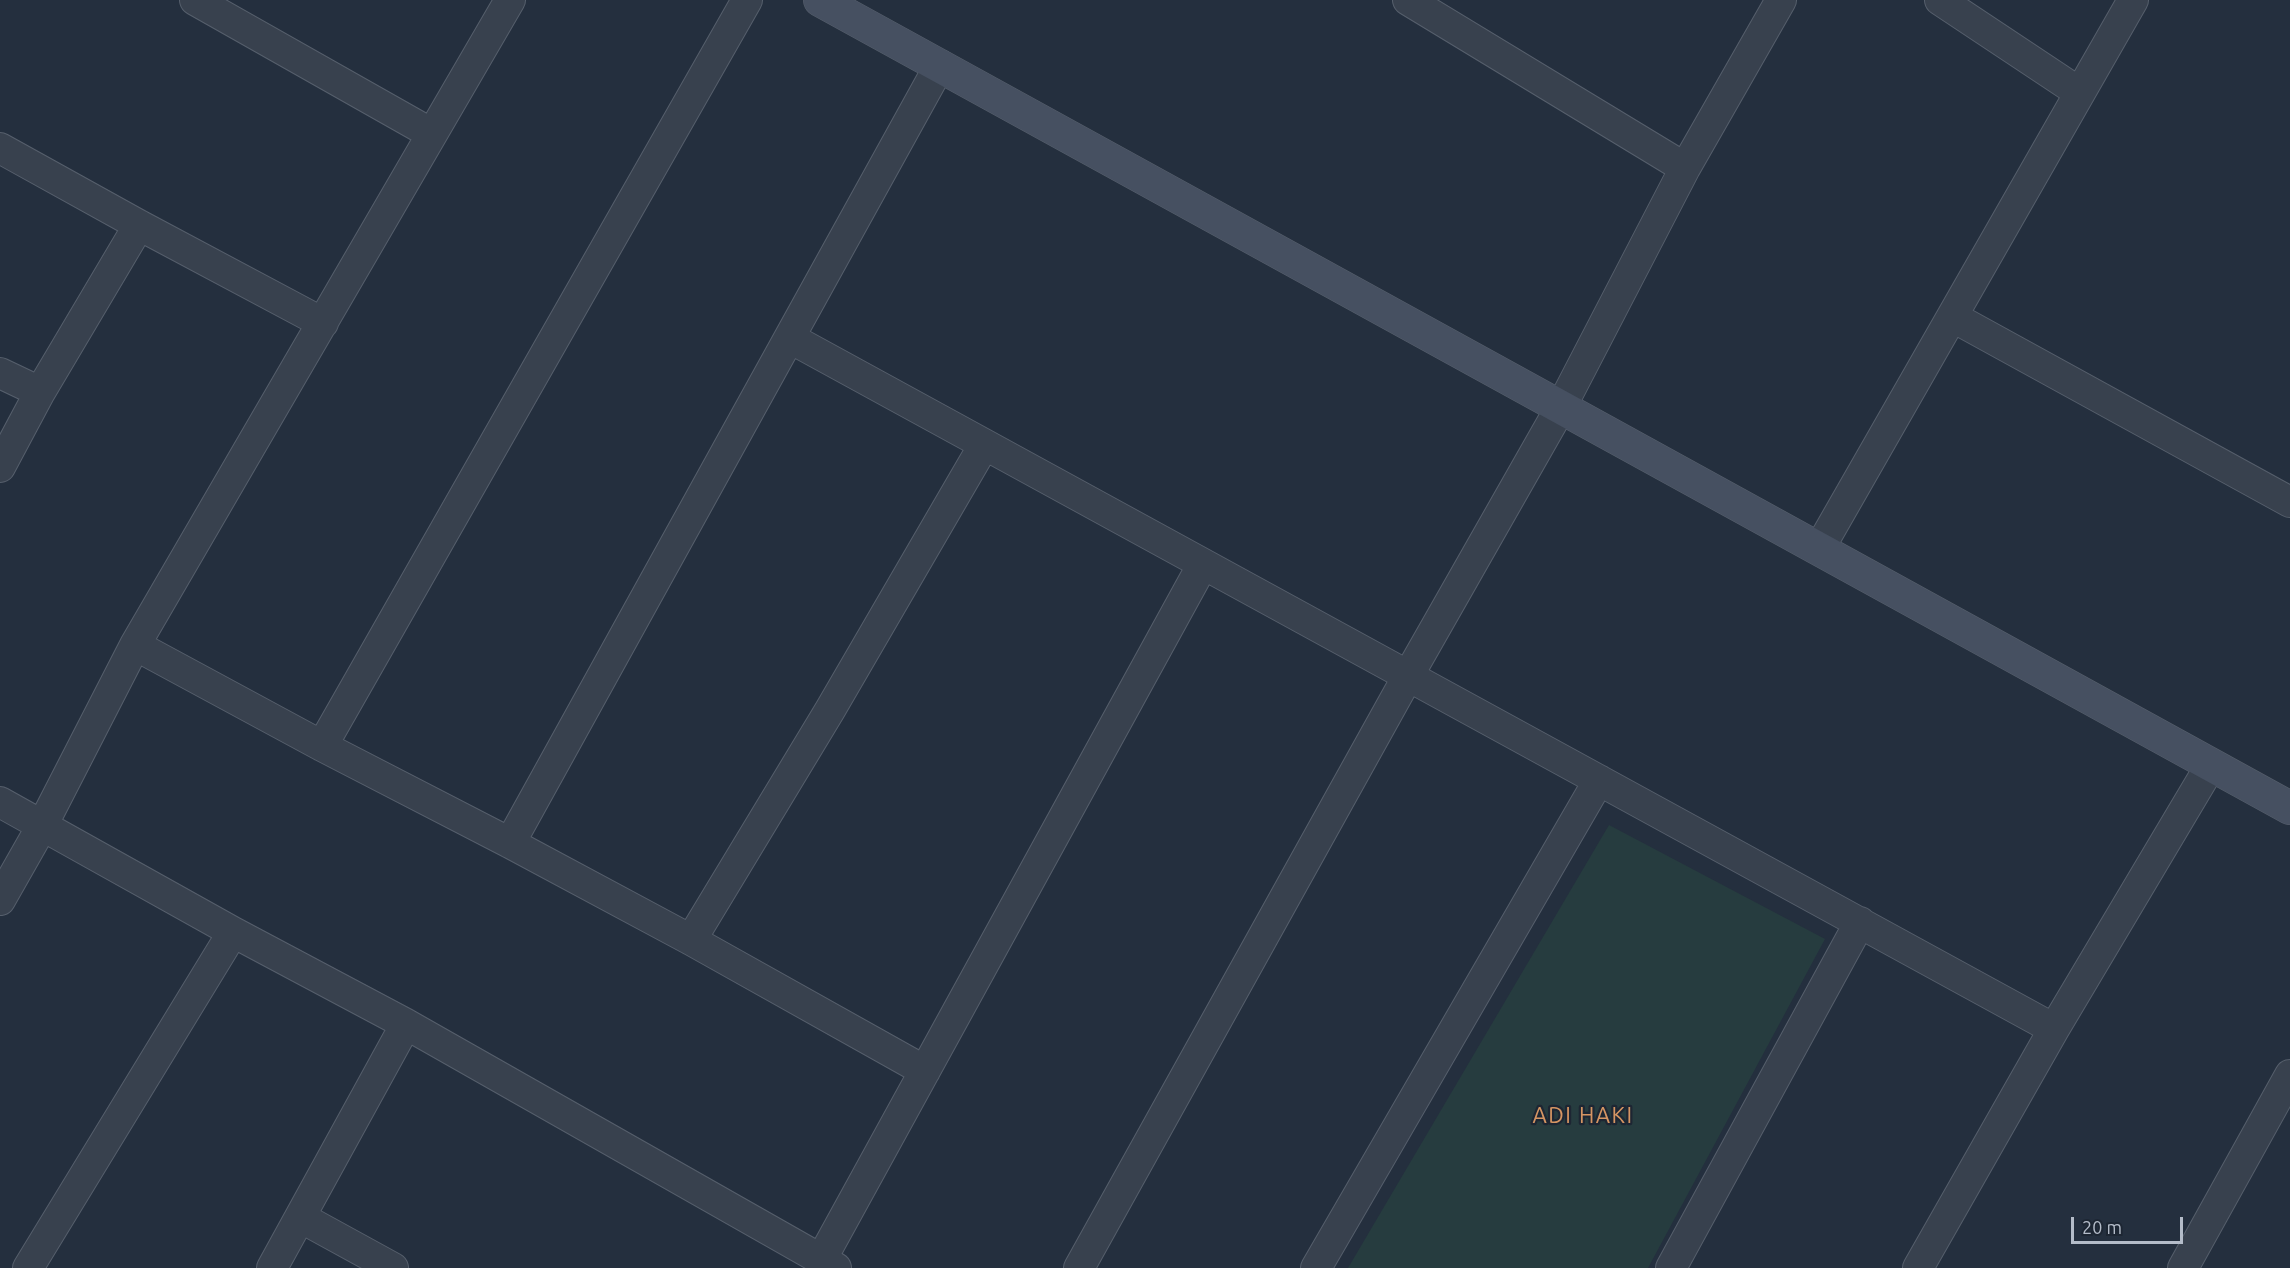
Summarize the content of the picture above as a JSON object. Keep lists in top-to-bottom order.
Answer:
{
  "districts": ["ADI HAKI"],
  "scale_bar": "20 m"
}
